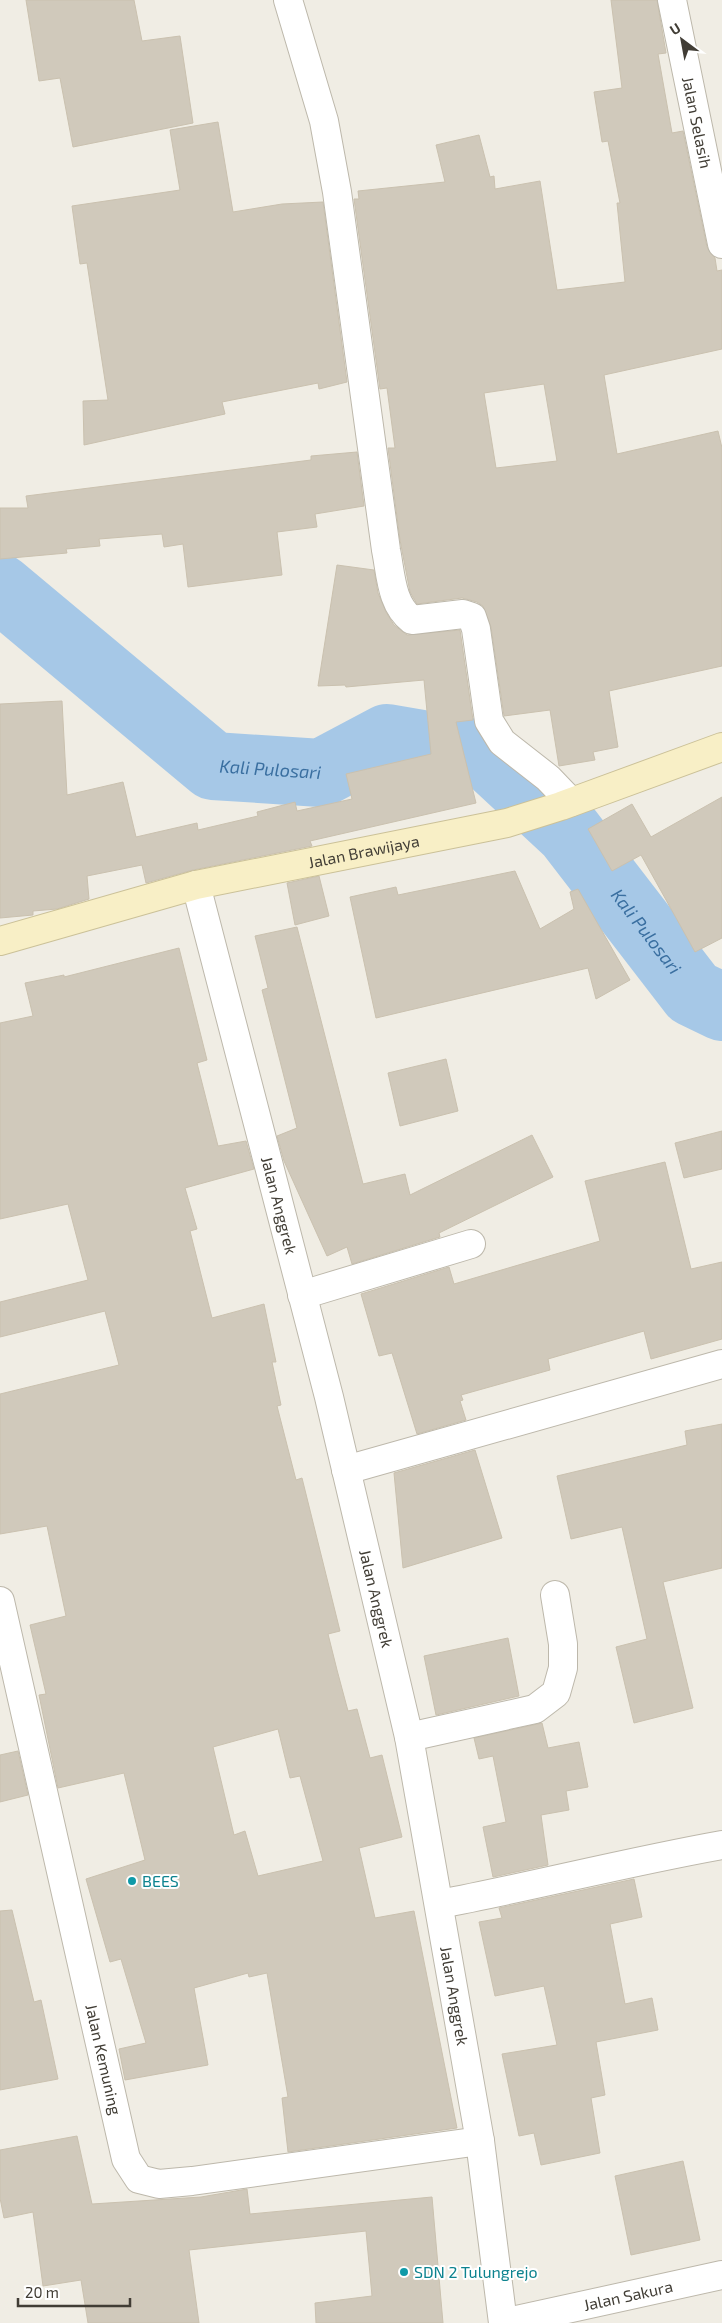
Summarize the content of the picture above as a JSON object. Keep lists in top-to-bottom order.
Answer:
{
  "streets": {
    "main road": ["Jalan Brawijaya"],
    "street": [
      "Jalan Selasih",
      "Jalan Anggrek",
      "Jalan Kemuning",
      "Jalan Sakura"
    ]
  },
  "crossings": [
    ["Jalan Brawijaya", "Jalan Anggrek"],
    ["Jalan Anggrek", "Jalan Kemuning"],
    ["Jalan Anggrek", "Jalan Sakura"]
  ],
  "water": ["Kali Pulosari"],
  "places": ["BEES", "SDN 2 Tulungrejo"],
  "scale_bar": "20 m",
  "north": "top left"
}
